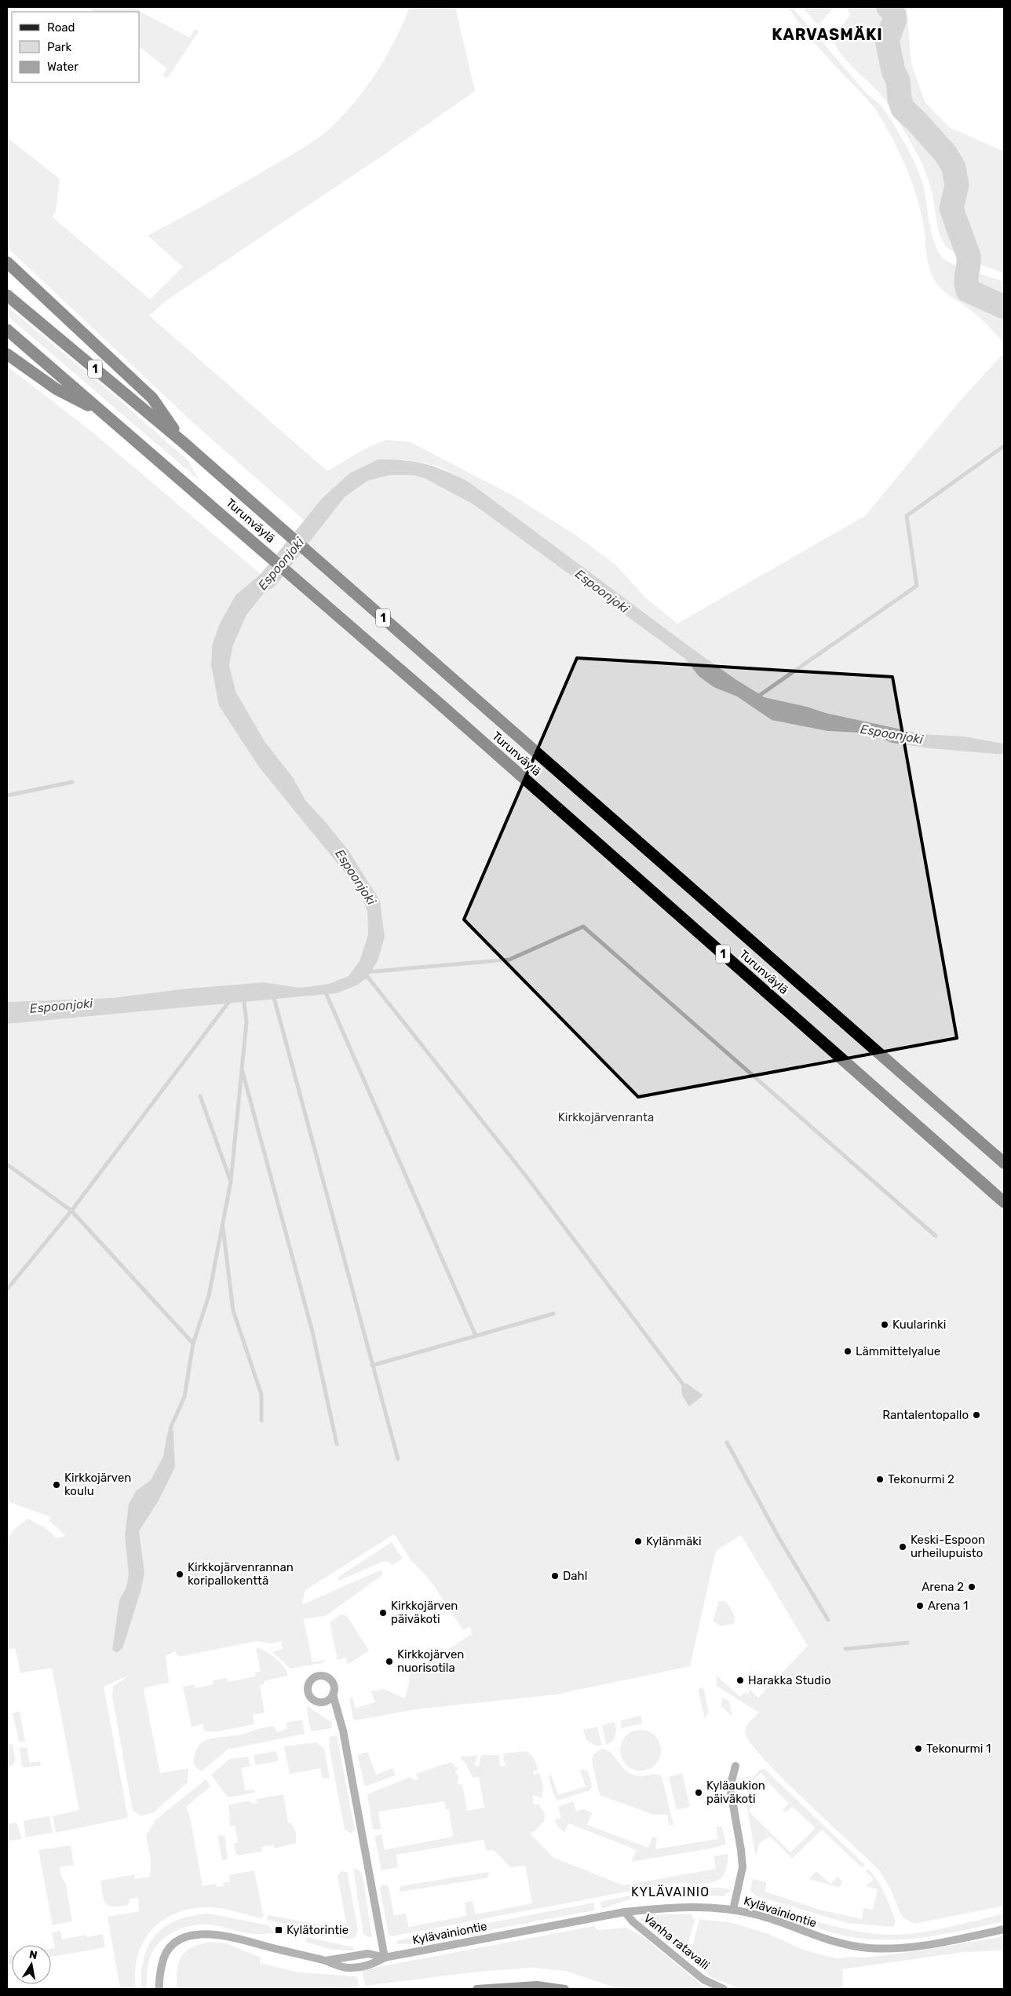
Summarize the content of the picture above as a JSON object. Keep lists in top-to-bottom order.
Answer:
{
  "streets": {
    "highway": ["1", "Turunväylä"],
    "street": ["Kylävainiontie", "Vanha ratavalli"]
  },
  "crossings": [
    ["Kylävainiontie", "Vanha ratavalli"]
  ],
  "districts": ["KARVASMÄKI", "KYLÄVAINIO"],
  "water": ["Espoonjoki"],
  "parks": ["Kirkkojärvenranta"],
  "places": {
    "other": [
      "Kuularinki",
      "Lämmittelyalue",
      "Rantalentopallo",
      "Tekonurmi 2",
      "Kirkkojärven koulu",
      "Kylänmäki",
      "Keski-Espoon urheilupuisto",
      "Kirkkojärvenrannan koripallokenttä",
      "Dahl",
      "Arena 2",
      "Arena 1",
      "Kirkkojärven päiväkoti",
      "Kirkkojärven nuorisotila",
      "Harakka Studio",
      "Tekonurmi 1",
      "Kyläaukion päiväkoti"
    ],
    "transit": ["Kylätorintie"]
  },
  "legend": ["Road", "Park", "Water"],
  "north": "top"
}
